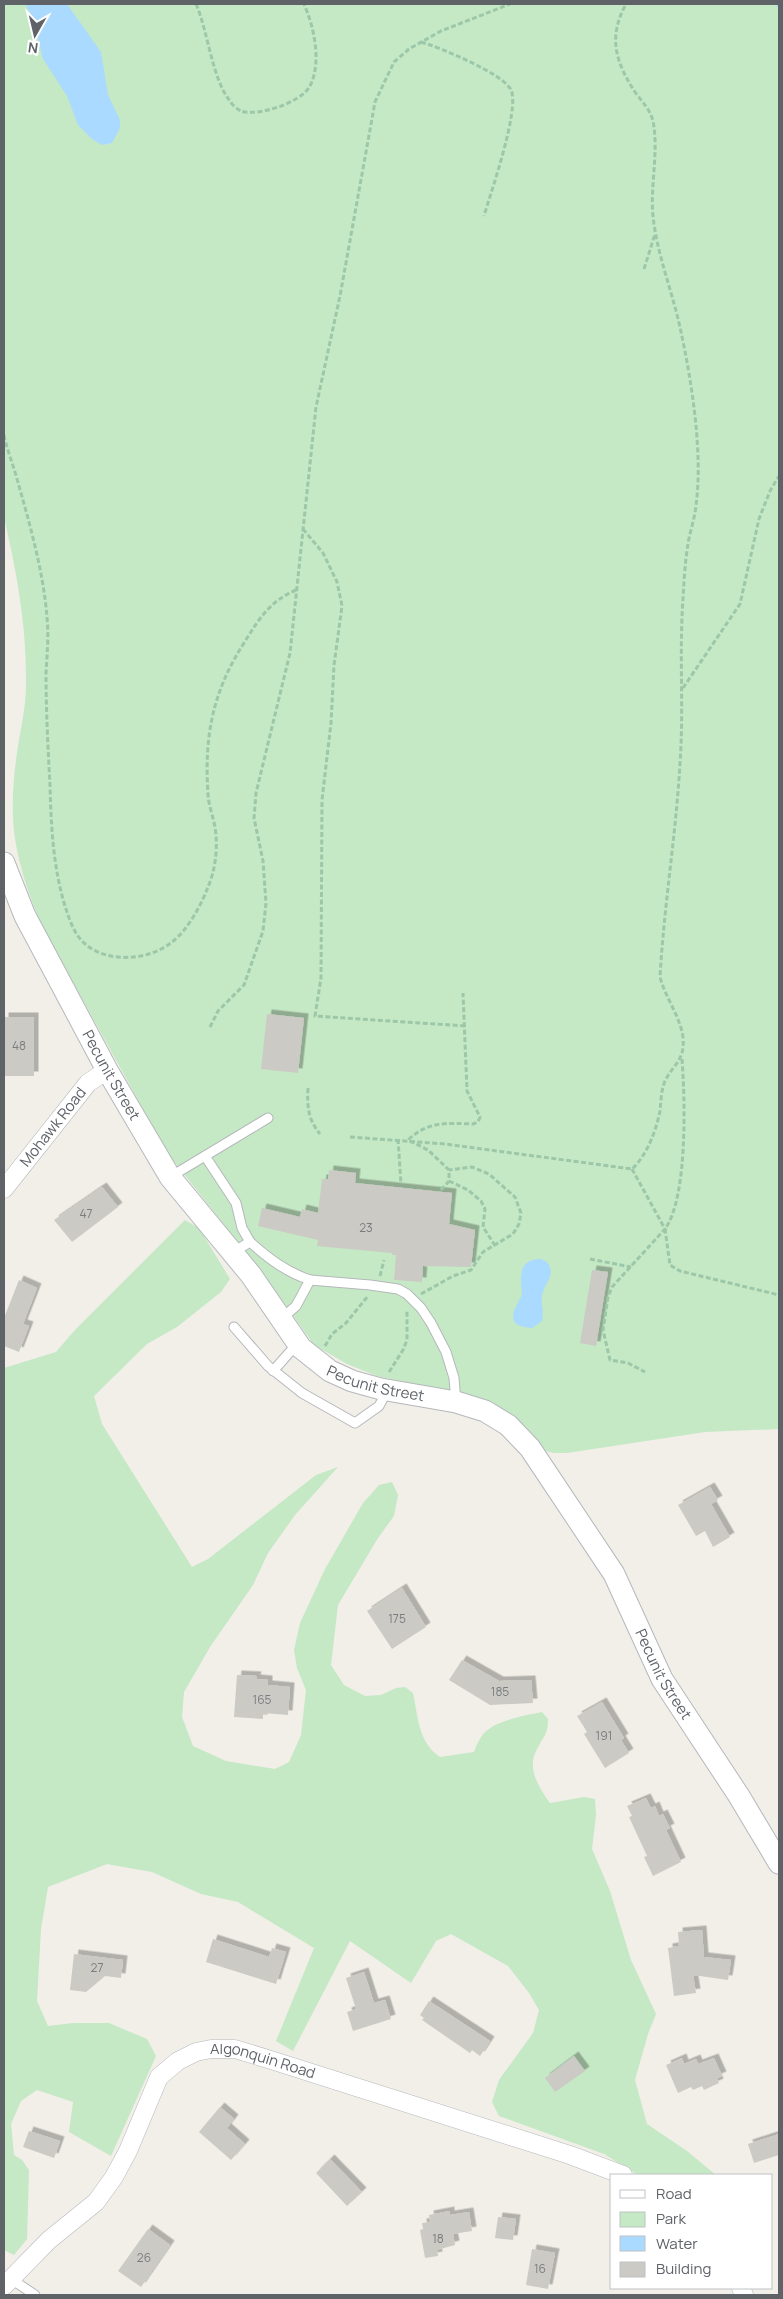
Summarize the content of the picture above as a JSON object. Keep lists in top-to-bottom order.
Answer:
{
  "streets": {
    "street": ["Pecunit Street", "Mohawk Road", "Algonquin Road"]
  },
  "crossings": [
    ["Pecunit Street", "Mohawk Road"]
  ],
  "house_numbers": [
    "48",
    "47",
    "23",
    "175",
    "185",
    "165",
    "191",
    "27",
    "18",
    "26",
    "16"
  ],
  "legend": [
    "Road",
    "Park",
    "Water",
    "Building"
  ],
  "north": "bottom"
}
